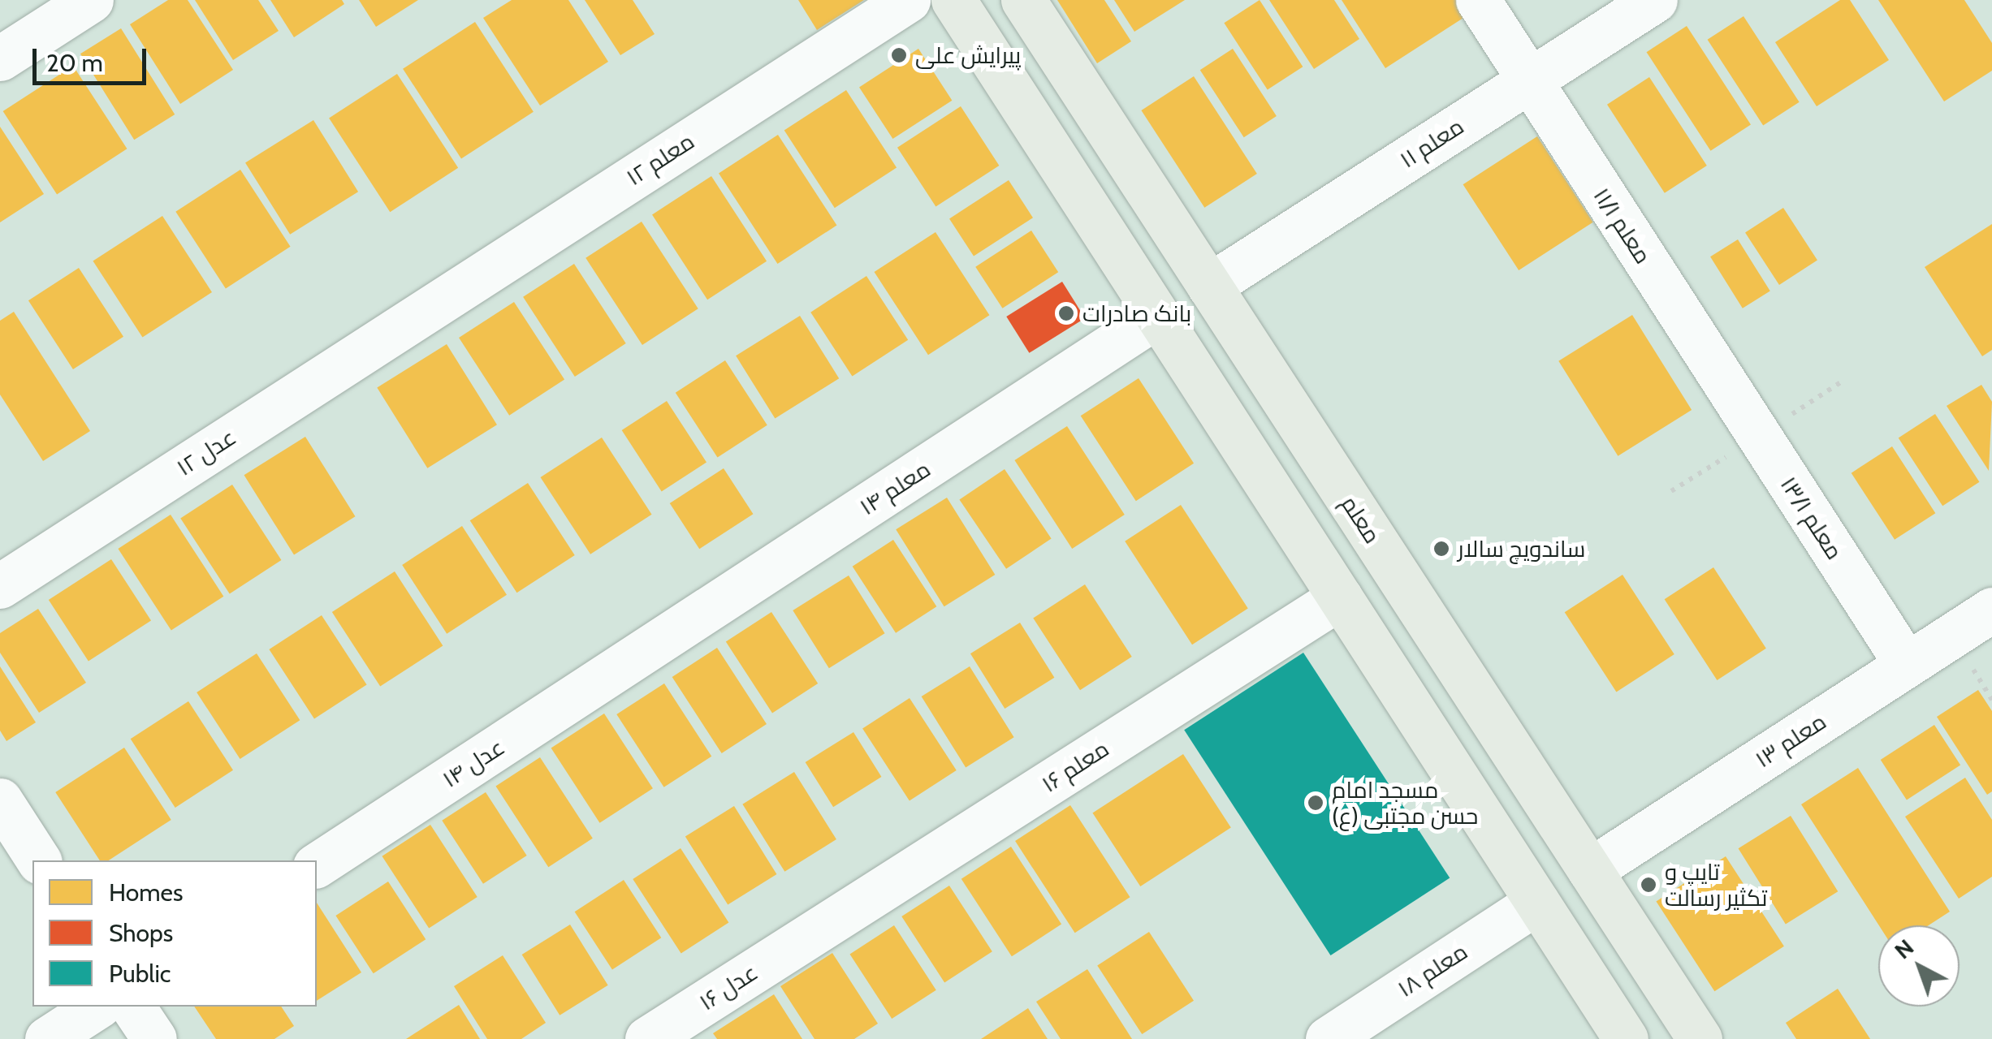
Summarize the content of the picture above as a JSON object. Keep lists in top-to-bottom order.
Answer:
{
  "streets": {
    "main road": ["معلم"],
    "street": [
      "معلم ۱۱",
      "معلم ۱۲",
      "معلم ۱۱/۱",
      "عدل ۱۲",
      "معلم ۱۴",
      "معلم ۱۳/۱",
      "معلم ۱۳",
      "عدل ۱۴",
      "معلم ۱۶‌",
      "معلم ۱۸",
      "عدل ۱۶"
    ]
  },
  "crossings": [
    ["معلم ۱۱", "معلم ۱۱/۱"],
    ["معلم ۱۱", "معلم"],
    ["معلم ۱۲", "عدل ۱۲"],
    ["معلم ۱۱/۱", "معلم ۱۳/۱"],
    ["معلم ۱۴", "عدل ۱۴"],
    ["معلم ۱۳/۱", "معلم ۱۳"],
    ["معلم", "معلم ۱۳"],
    ["معلم ۱۶‌", "عدل ۱۶"]
  ],
  "places": [
    "پیرایش علی",
    "بانک صادرات",
    "ساندویچ سالار",
    "مسجد امام حسن مجتبی (ع)",
    "تایپ و تکثیر رسالت"
  ],
  "legend": ["Homes", "Shops", "Public"],
  "scale_bar": "20 m",
  "north": "top left"
}
